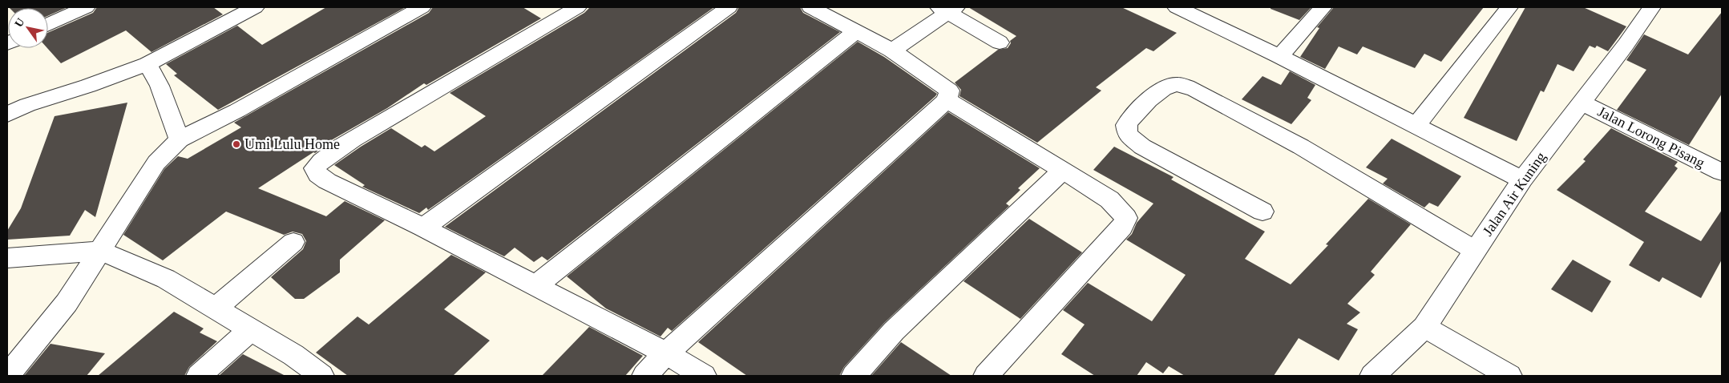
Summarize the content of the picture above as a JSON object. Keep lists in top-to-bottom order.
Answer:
{
  "streets": {
    "street": ["Jalan Lorong Pisang", "Jalan Air Kuning"]
  },
  "crossings": [
    ["Jalan Lorong Pisang", "Jalan Air Kuning"]
  ],
  "places": ["Umi Lulu Home"],
  "north": "top left"
}
